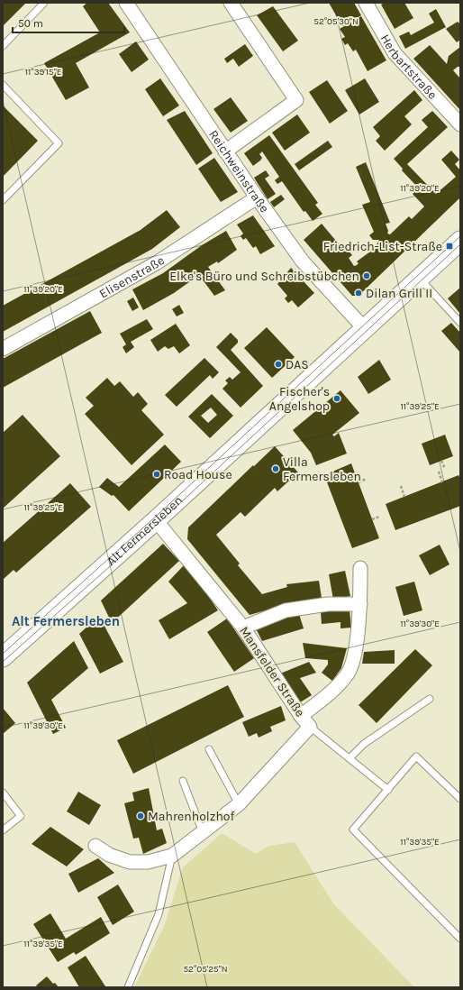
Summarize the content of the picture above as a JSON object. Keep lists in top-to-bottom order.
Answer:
{
  "streets": {
    "main road": ["Alt Fermersleben"],
    "street": [
      "Herbartstraße",
      "Reichweinstraße",
      "Elisenstraße",
      "Mansfelder Straße"
    ]
  },
  "crossings": [
    ["Reichweinstraße", "Elisenstraße"],
    ["Reichweinstraße", "Alt Fermersleben"],
    ["Alt Fermersleben", "Mansfelder Straße"]
  ],
  "districts": ["Alt Fermersleben"],
  "places": {
    "transit": ["Friedrich-List-Straße"],
    "other": [
      "Elke's Büro und Schreibstübchen",
      "Dilan Grill II",
      "DAS",
      "Fischer's Angelshop",
      "Villa Fermersleben",
      "Road House",
      "Mahrenholzhof"
    ]
  },
  "scale_bar": "50 m",
  "coordinates": [
    "52°05'30\"N",
    "11°39'15\"E",
    "11°39'20\"E",
    "11°39'25\"E",
    "11°39'30\"E",
    "11°39'35\"E",
    "52°05'25\"N"
  ]
}
